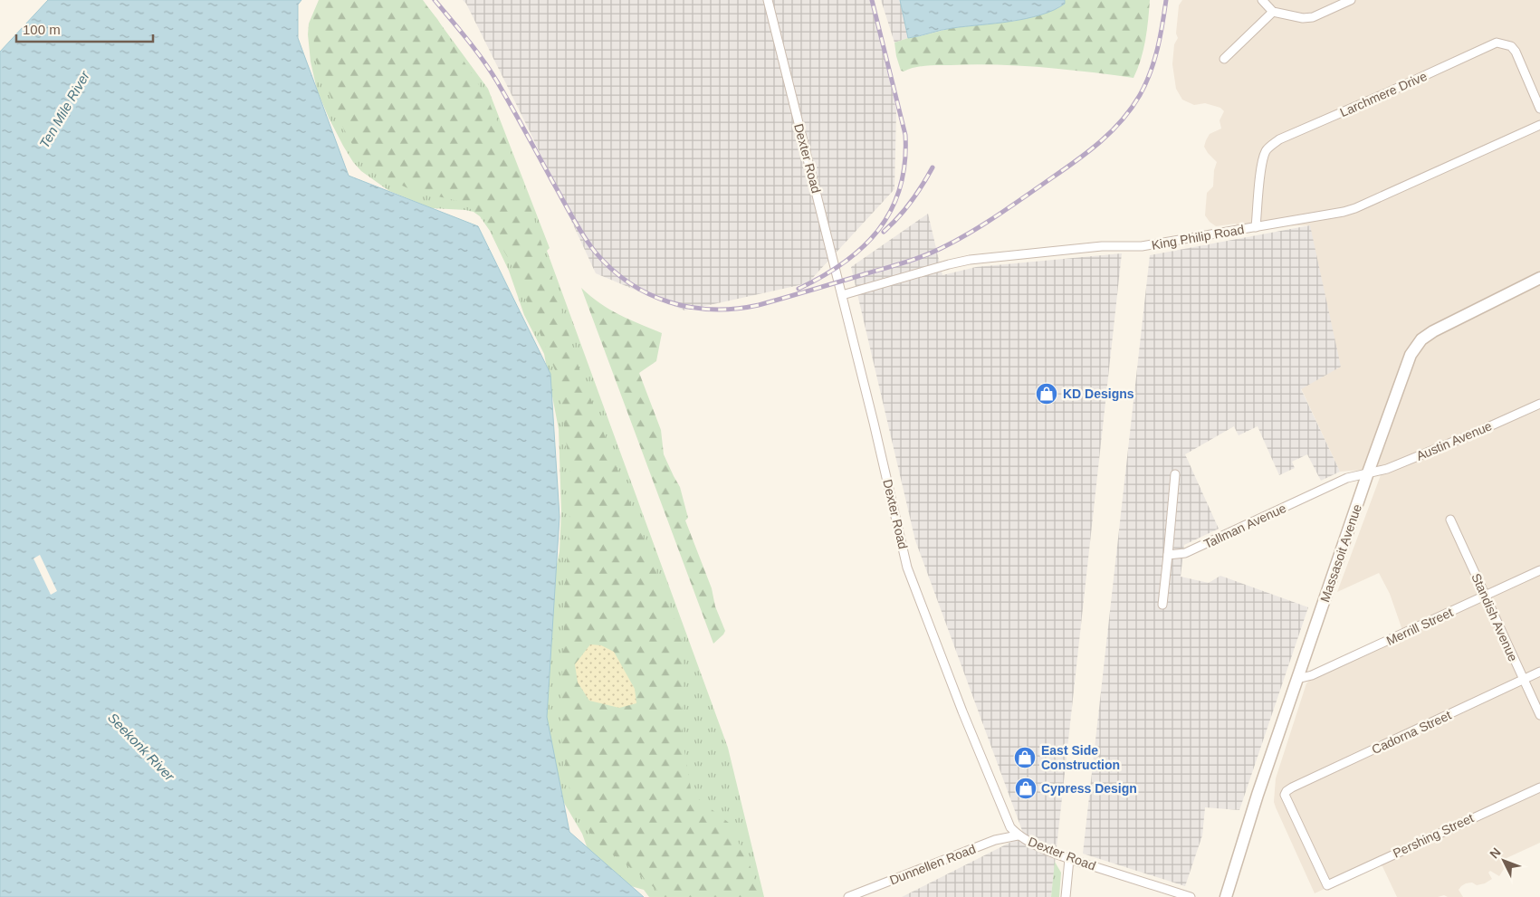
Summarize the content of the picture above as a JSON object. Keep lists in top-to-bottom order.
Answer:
{
  "streets": {
    "main road": ["Massasoit Avenue"],
    "street": [
      "Larchmere Drive",
      "Dexter Road",
      "King Philip Road",
      "Austin Avenue",
      "Tallman Avenue",
      "Standish Avenue",
      "Merrill Street",
      "Cadorna Street",
      "Pershing Street",
      "Dunnellen Road"
    ]
  },
  "crossings": [
    ["Larchmere Drive", "King Philip Road"],
    ["Dexter Road", "King Philip Road"],
    ["Dexter Road", "Dunnellen Road"],
    ["Austin Avenue", "Tallman Avenue"],
    ["Austin Avenue", "Massasoit Avenue"],
    ["Tallman Avenue", "Massasoit Avenue"],
    ["Massasoit Avenue", "Merrill Street"],
    ["Standish Avenue", "Merrill Street"],
    ["Standish Avenue", "Cadorna Street"],
    ["Cadorna Street", "Pershing Street"]
  ],
  "water": ["Ten Mile River", "Seekonk River"],
  "places": {
    "shop": ["KD Designs", "East Side Construction", "Cypress Design"]
  },
  "scale_bar": "100 m",
  "north": "top left"
}
